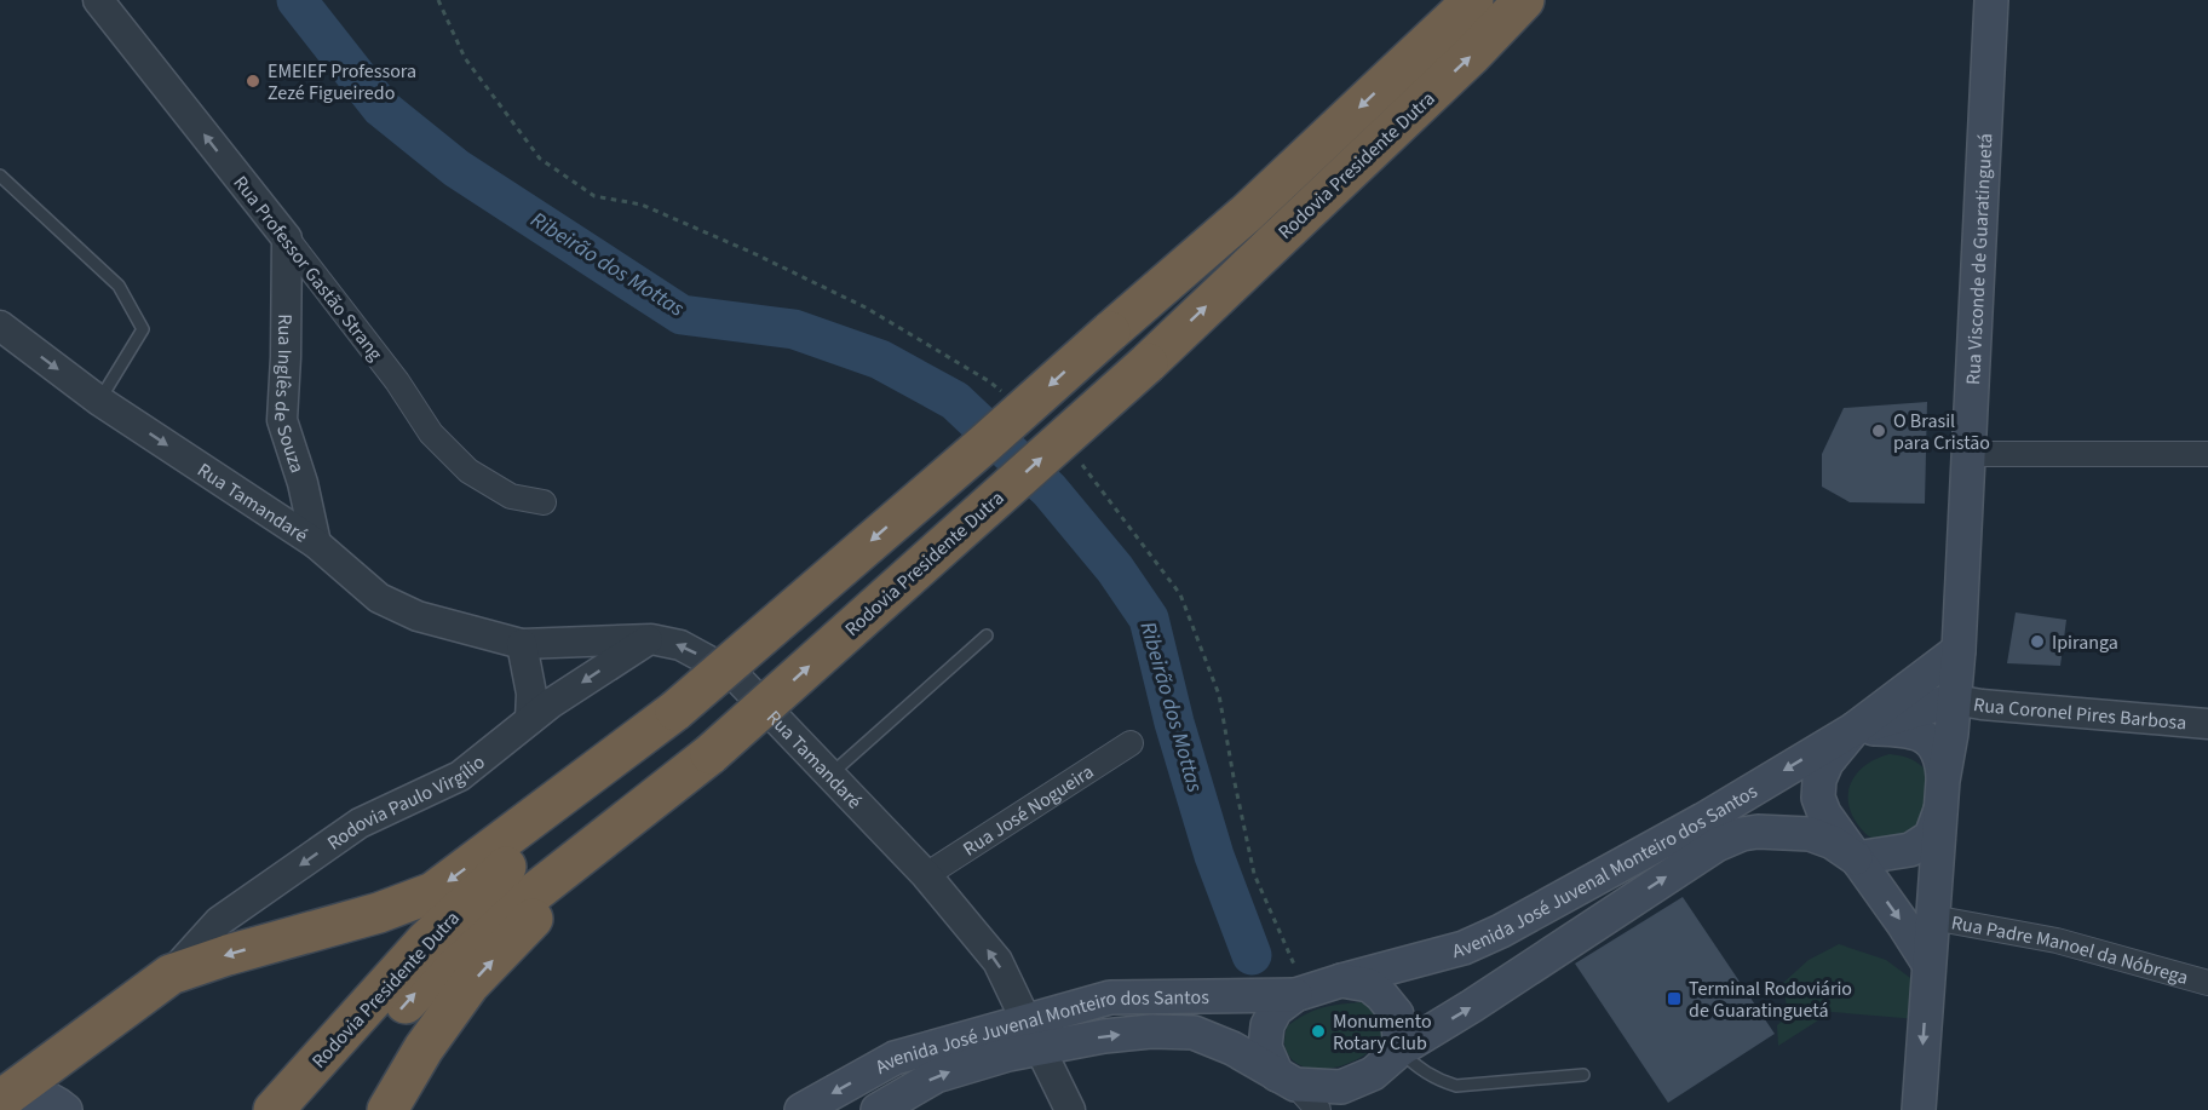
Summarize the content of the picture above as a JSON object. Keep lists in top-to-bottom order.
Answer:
{
  "streets": {
    "highway": ["Rodovia Presidente Dutra"],
    "main road": ["Rua Visconde de Guaratinguetá", "Avenida José Juvenal Monteiro dos Santos"],
    "street": [
      "Rua Professor Gastão Strang",
      "Rua Inglês de Souza",
      "Rua Tamandaré",
      "Rua Coronel Pires Barbosa",
      "Rodovia Paulo Virgílio",
      "Rua José Nogueira",
      "Rua Padre Manoel da Nóbrega"
    ]
  },
  "crossings": [
    ["Rua Visconde de Guaratinguetá", "Rua Coronel Pires Barbosa"],
    ["Rua Visconde de Guaratinguetá", "Avenida José Juvenal Monteiro dos Santos"],
    ["Rua Visconde de Guaratinguetá", "Rua Padre Manoel da Nóbrega"],
    ["Rua Professor Gastão Strang", "Rua Inglês de Souza"],
    ["Rua Inglês de Souza", "Rua Tamandaré"],
    ["Rua Tamandaré", "Rodovia Paulo Virgílio"],
    ["Rua Tamandaré", "Rua José Nogueira"],
    ["Rua Tamandaré", "Avenida José Juvenal Monteiro dos Santos"]
  ],
  "one_way": ["Rua Professor Gastão Strang", "Rodovia Paulo Virgílio"],
  "water": ["Ribeirão dos Mottas"],
  "places": {
    "other": [
      "EMEIEF Professora Zezé Figueiredo",
      "O Brasil para Cristão",
      "Ipiranga",
      "Monumento Rotary Club"
    ],
    "transit": ["Terminal Rodoviário de Guaratinguetá"]
  }
}
